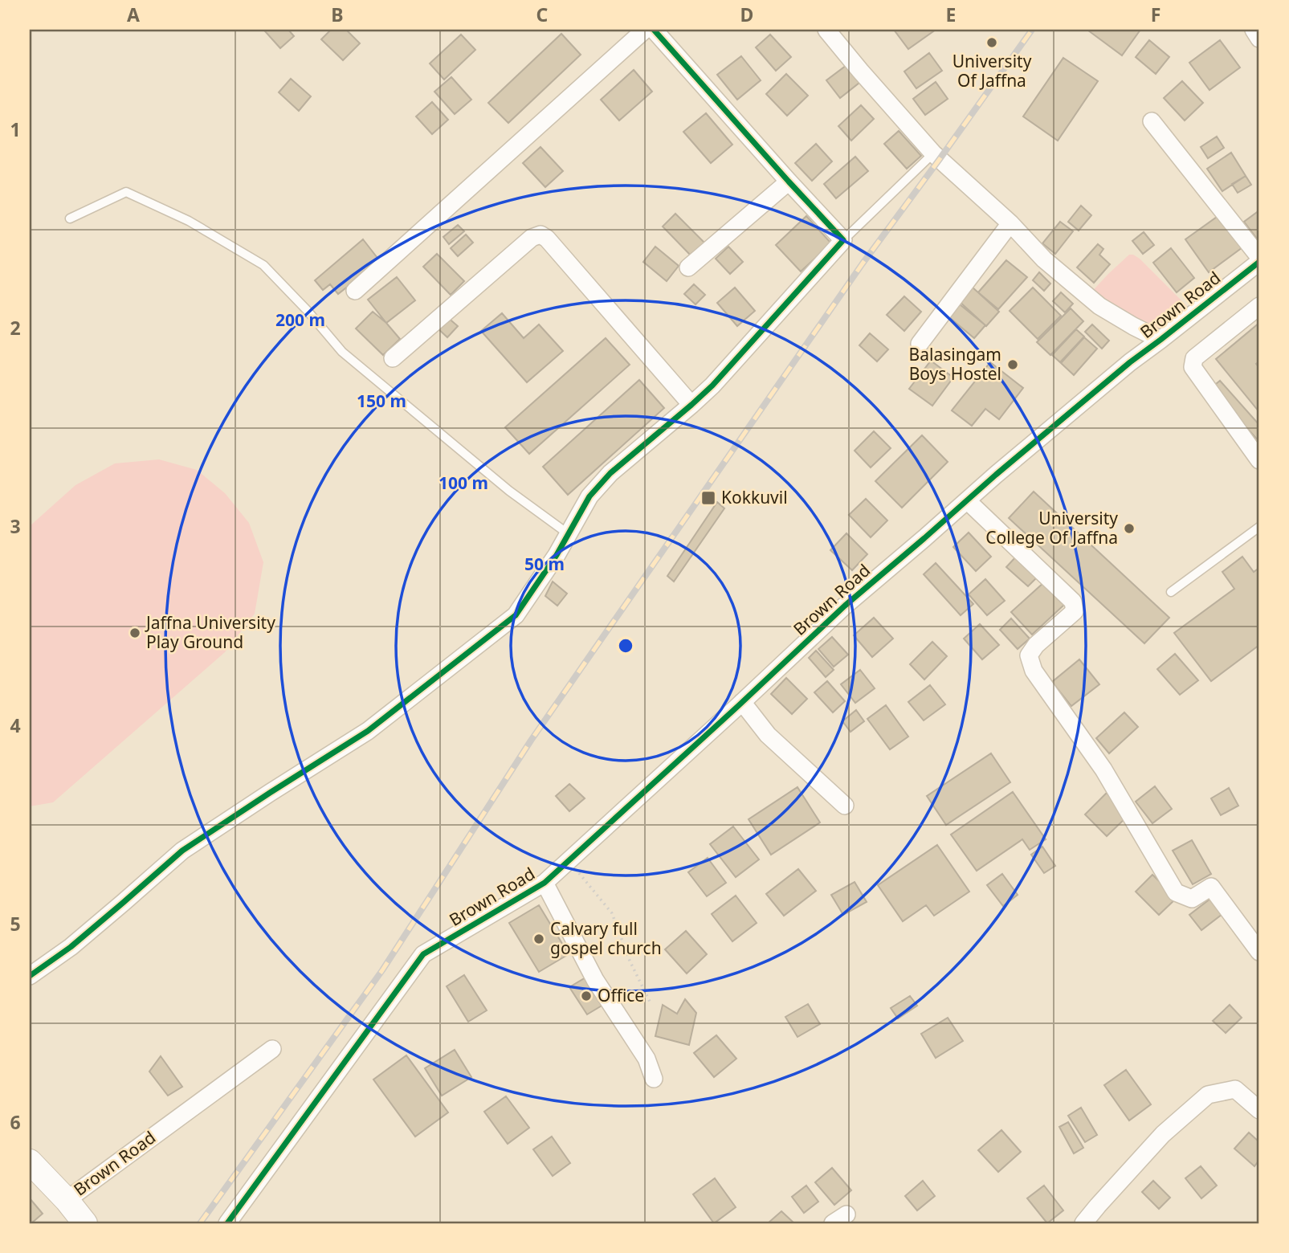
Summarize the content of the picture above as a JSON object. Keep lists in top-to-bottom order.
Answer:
{
  "streets": {
    "street": ["Brown Road"]
  },
  "places": {
    "other": [
      "University Of Jaffna",
      "Balasingam Boys Hostel",
      "University College Of Jaffna",
      "Jaffna University Play Ground",
      "Calvary full gospel church",
      "Office"
    ],
    "transit": ["Kokkuvil"]
  },
  "grid": {
    "columns": [
      "A",
      "B",
      "C",
      "D",
      "E",
      "F"
    ],
    "rows": [
      "1",
      "2",
      "3",
      "4",
      "5",
      "6"
    ]
  },
  "rings": [
    "200 m",
    "150 m",
    "100 m",
    "50 m"
  ]
}
